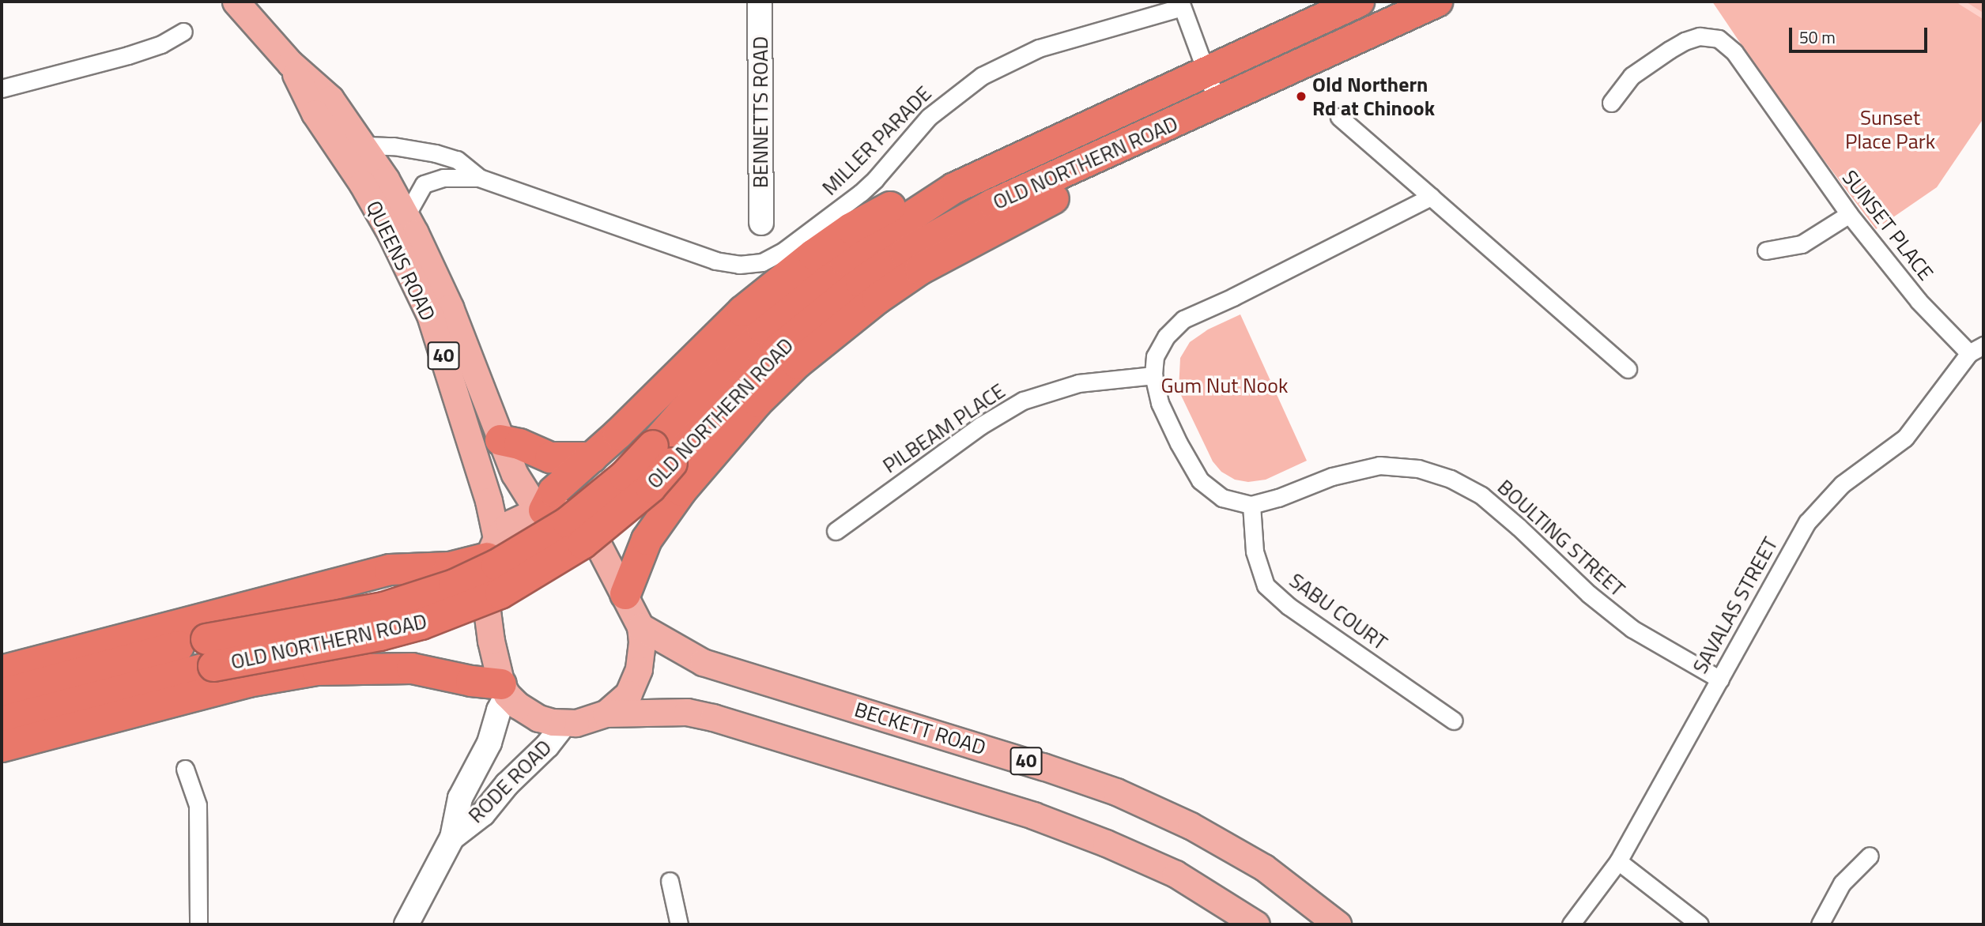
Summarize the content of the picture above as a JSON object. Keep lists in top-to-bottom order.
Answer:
{
  "streets": {
    "highway": ["OLD NORTHERN ROAD"],
    "main road": [
      "BENNETTS ROAD",
      "QUEENS ROAD",
      "40",
      "BECKETT ROAD",
      "RODE ROAD"
    ],
    "street": [
      "MILLER PARADE",
      "SUNSET PLACE",
      "PILBEAM PLACE",
      "BOULTING STREET",
      "SAVALAS STREET",
      "SABU COURT"
    ]
  },
  "crossings": [
    ["MILLER PARADE", "QUEENS ROAD"],
    ["SUNSET PLACE", "SAVALAS STREET"],
    ["QUEENS ROAD", "40"],
    ["QUEENS ROAD", "BECKETT ROAD"],
    ["QUEENS ROAD", "RODE ROAD"],
    ["40", "BECKETT ROAD"],
    ["40", "RODE ROAD"],
    ["PILBEAM PLACE", "BOULTING STREET"],
    ["BOULTING STREET", "SAVALAS STREET"],
    ["BOULTING STREET", "SABU COURT"],
    ["BECKETT ROAD", "RODE ROAD"]
  ],
  "parks": ["Sunset Place Park", "Gum Nut Nook"],
  "places": ["Old Northern Rd at Chinook"],
  "scale_bar": "50 m"
}
